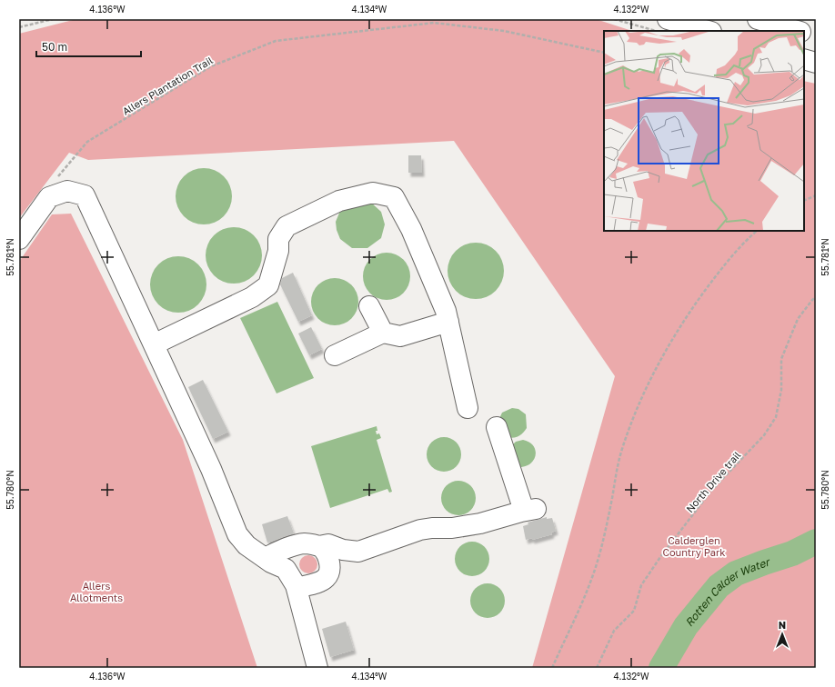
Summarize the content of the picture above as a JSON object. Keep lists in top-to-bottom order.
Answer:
{
  "streets": {
    "path": ["Allers Plantation Trail", "North Drive trail"]
  },
  "water": ["Rotten Calder Water"],
  "parks": ["Calderglen Country Park", "Allers Allotments"],
  "scale_bar": "50 m",
  "north": "top",
  "coordinates": [
    "4.136°W",
    "4.134°W",
    "4.132°W",
    "55.781°N",
    "55.780°N"
  ]
}
